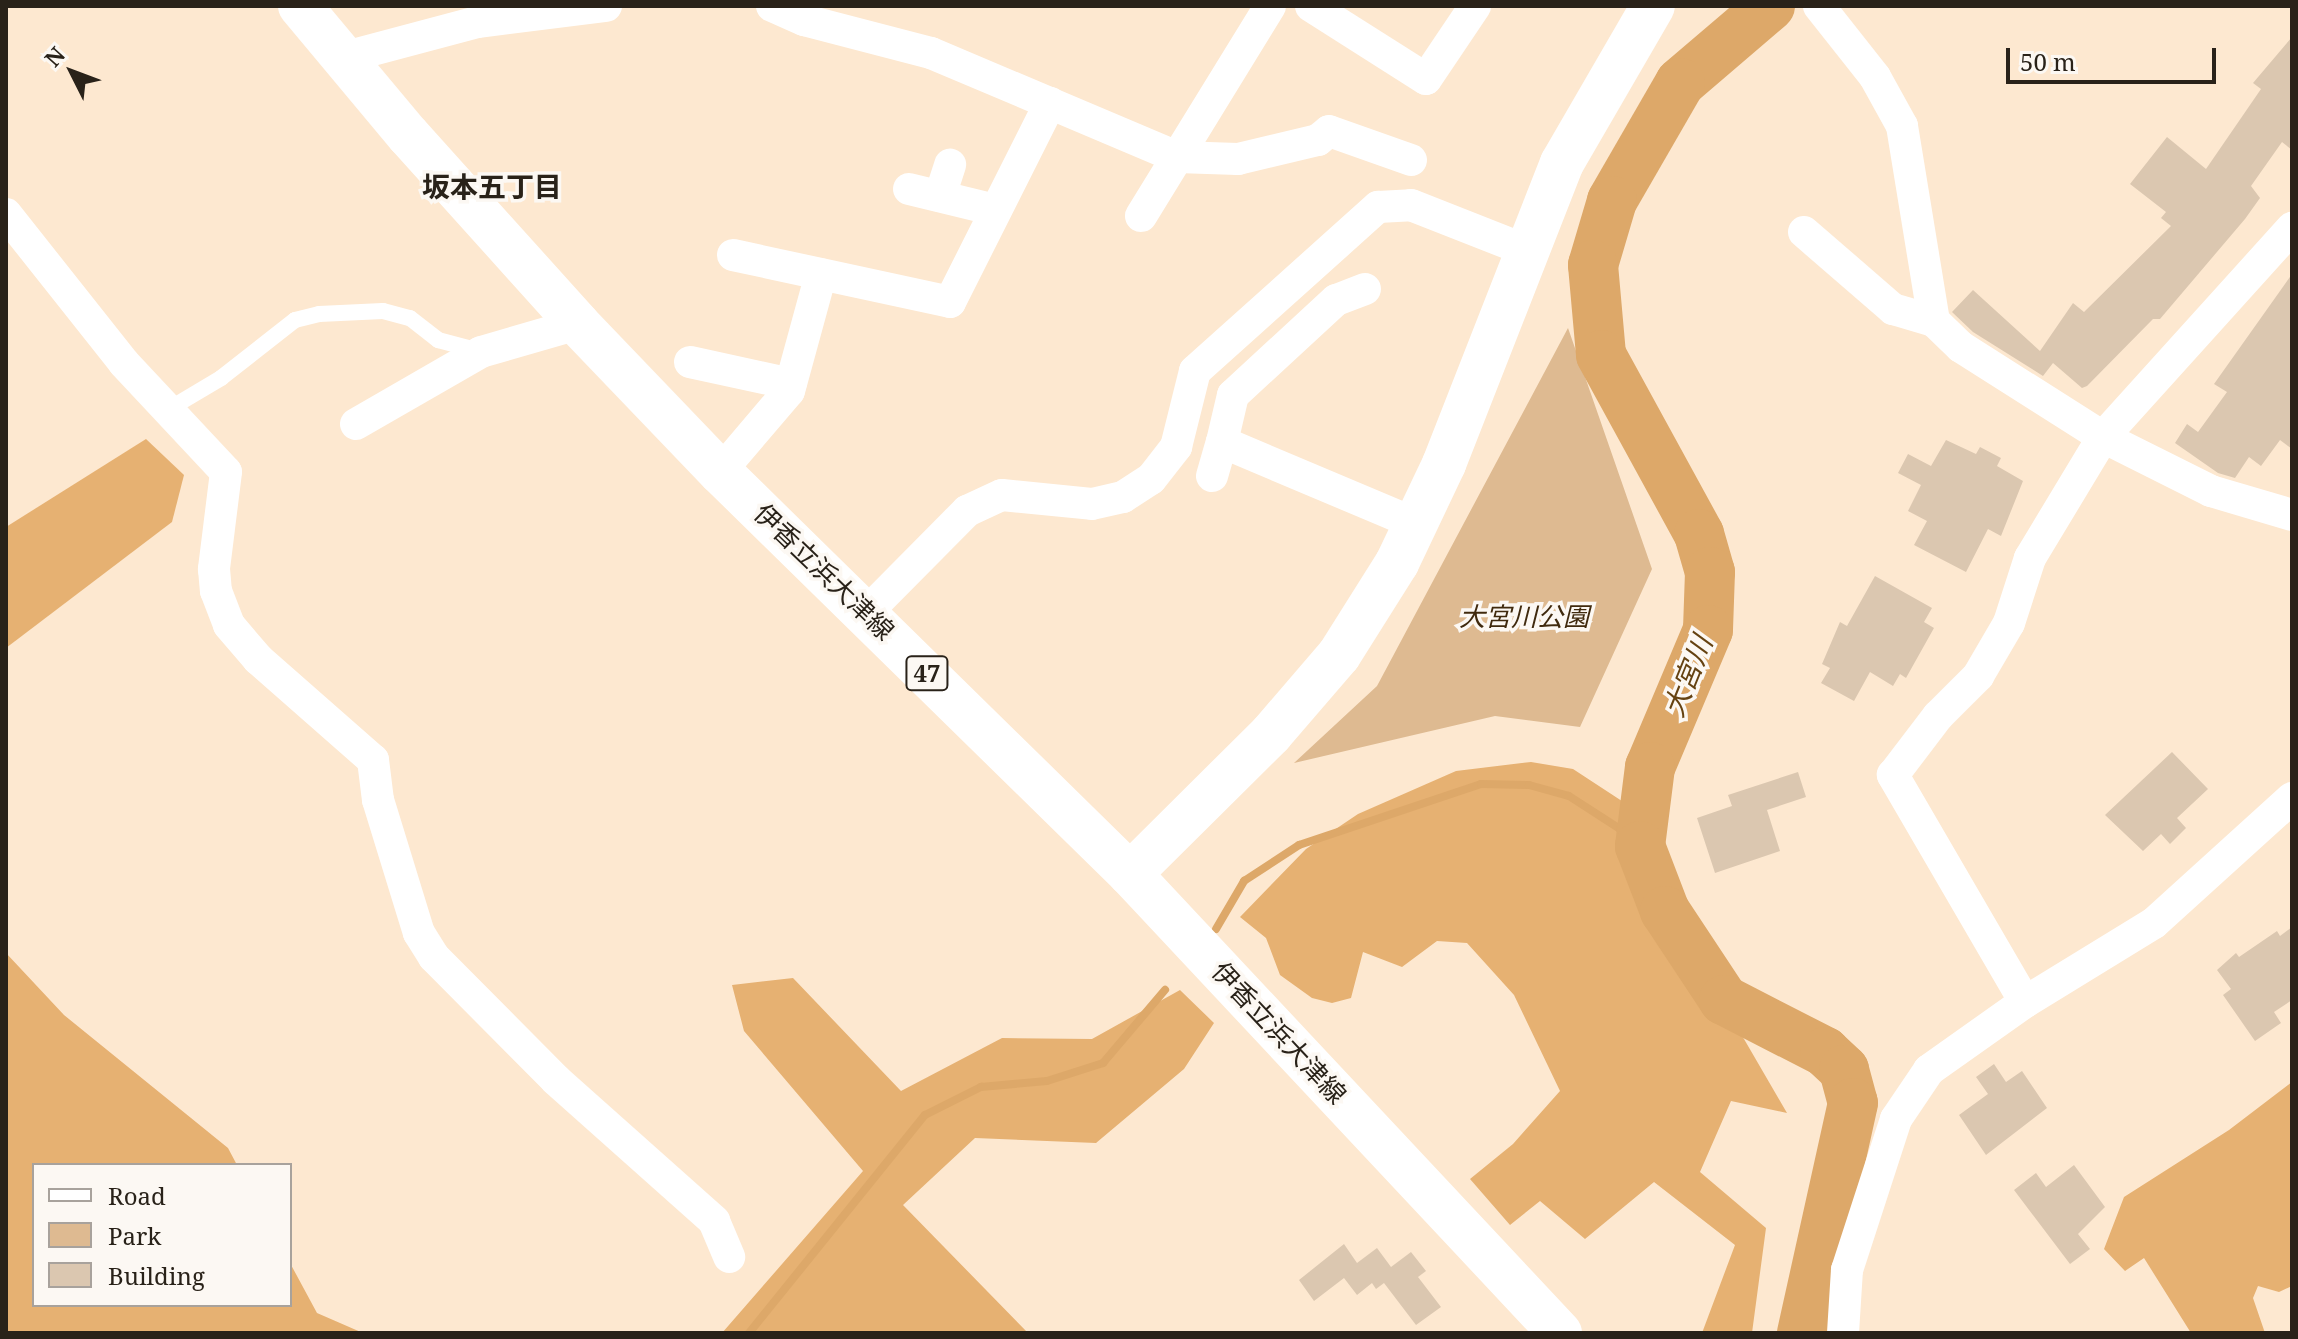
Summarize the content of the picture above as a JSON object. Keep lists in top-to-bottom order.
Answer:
{
  "streets": {
    "main road": ["伊香立浜大津線", "47"]
  },
  "districts": ["坂本五丁目"],
  "water": ["大宮川"],
  "parks": ["大宮川公園"],
  "legend": ["Road", "Park", "Building"],
  "scale_bar": "50 m",
  "north": "top left"
}
